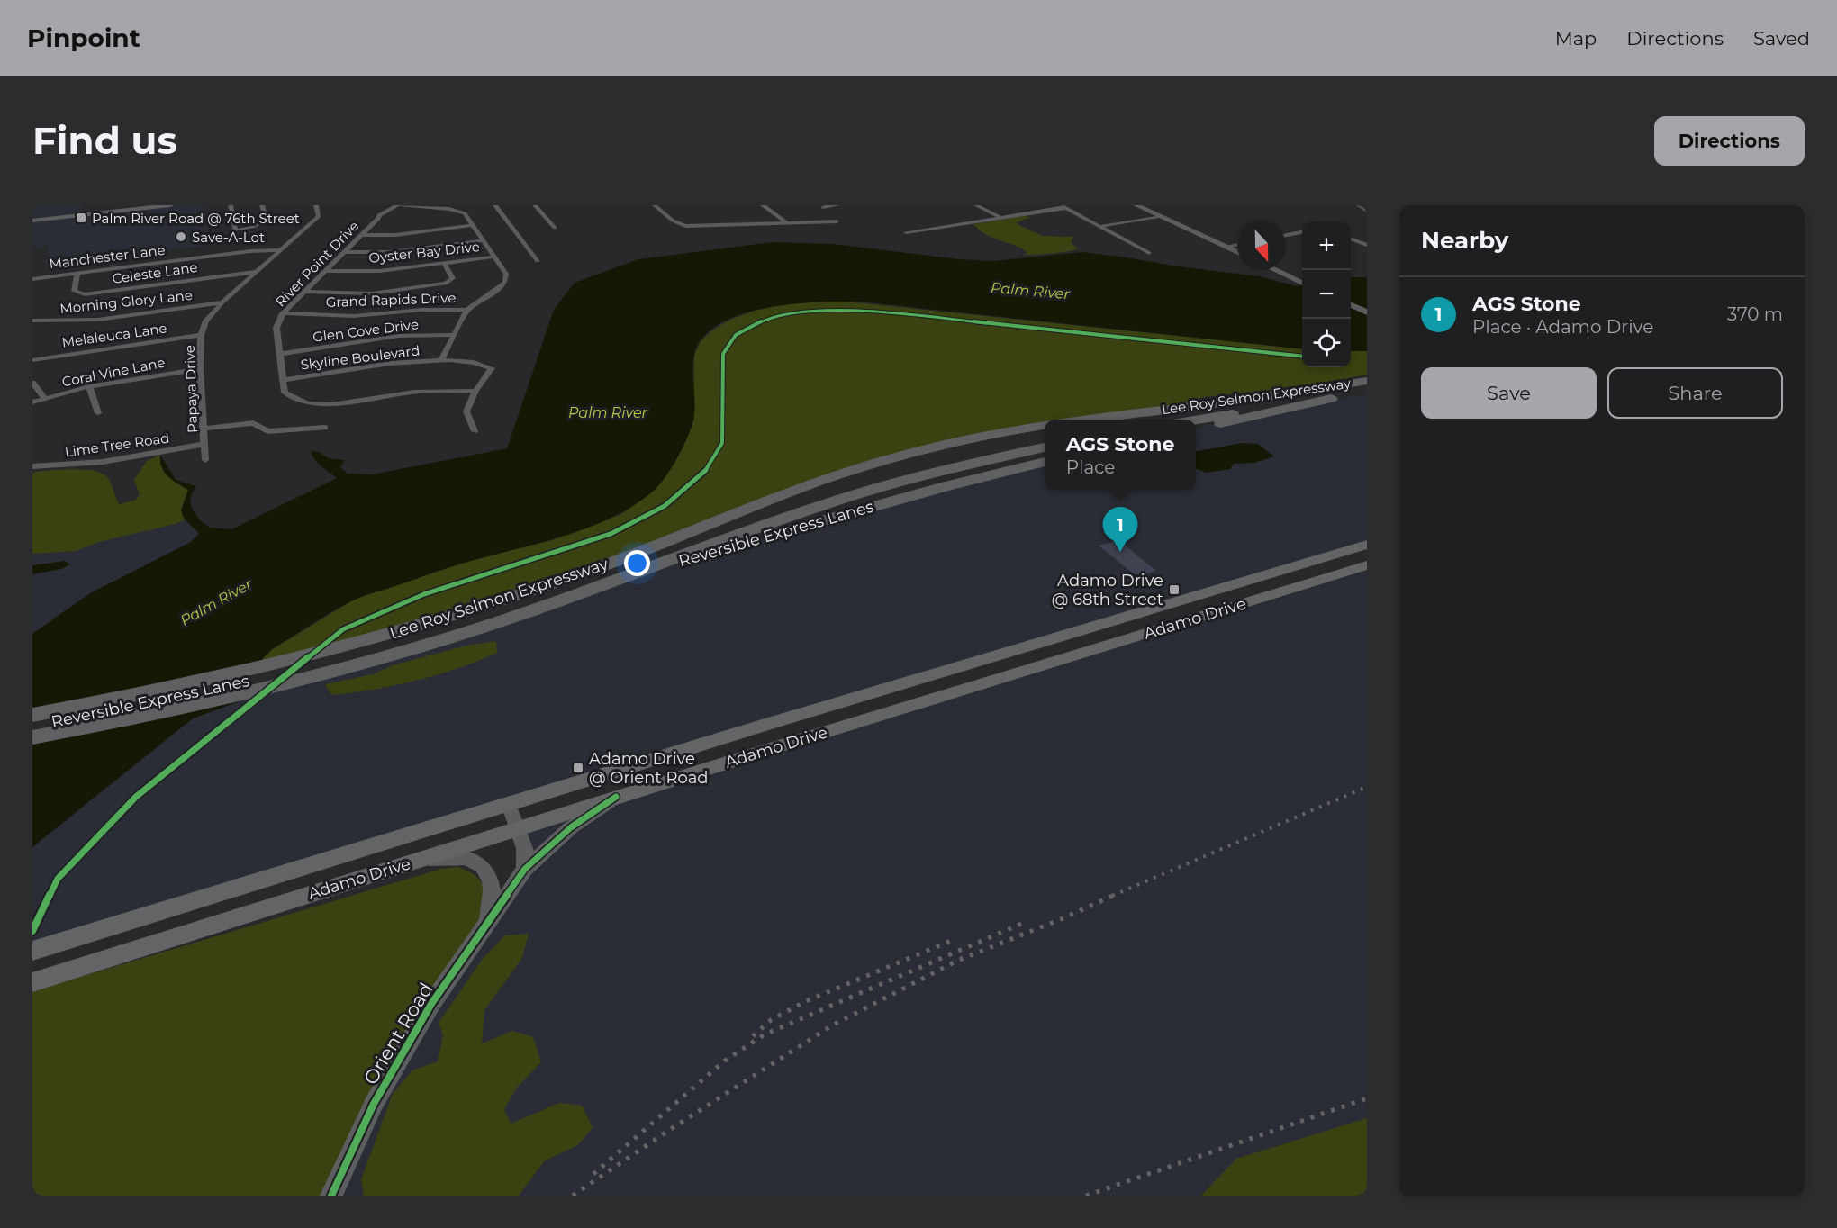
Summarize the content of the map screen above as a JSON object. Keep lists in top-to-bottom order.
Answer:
{
  "streets": {
    "highway": ["Lee Roy Selmon Expressway", "Reversible Express Lanes"],
    "main road": ["Adamo Drive"],
    "street": [
      "Oyster Bay Drive",
      "Manchester Lane",
      "River Point Drive",
      "Celeste Lane",
      "Grand Rapids Drive",
      "Morning Glory Lane",
      "Glen Cove Drive",
      "Melaleuca Lane",
      "Skyline Boulevard",
      "Coral Vine Lane",
      "Papaya Drive",
      "Lime Tree Road",
      "Orient Road"
    ]
  },
  "crossings": [
    ["Oyster Bay Drive", "River Point Drive"],
    ["Manchester Lane", "Celeste Lane"],
    ["Manchester Lane", "Papaya Drive"],
    ["River Point Drive", "Grand Rapids Drive"],
    ["River Point Drive", "Glen Cove Drive"],
    ["River Point Drive", "Skyline Boulevard"],
    ["Celeste Lane", "Papaya Drive"],
    ["Morning Glory Lane", "Papaya Drive"],
    ["Melaleuca Lane", "Papaya Drive"],
    ["Coral Vine Lane", "Papaya Drive"],
    ["Papaya Drive", "Lime Tree Road"],
    ["Adamo Drive", "Orient Road"]
  ],
  "water": ["Palm River"],
  "places": {
    "transit": ["Palm River Road @ 76th Street", "Adamo Drive @ 68th Street", "Adamo Drive @ Orient Road"],
    "other": ["Save-A-Lot"]
  },
  "north": "bottom",
  "page": {
    "header": "Pinpoint",
    "nav": ["Map", "Directions", "Saved"],
    "buttons": [
      "Directions",
      ["Save", "Share"]
    ],
    "title": "Find us",
    "heading": "Nearby",
    "map_buttons": ["+", "−"],
    "list": [
      {
        "mark": "1",
        "name": "AGS Stone",
        "note": "Place · Adamo Drive",
        "value": "370 m"
      }
    ],
    "popup": ["AGS Stone", "Place"],
    "pins": "1"
  }
}
